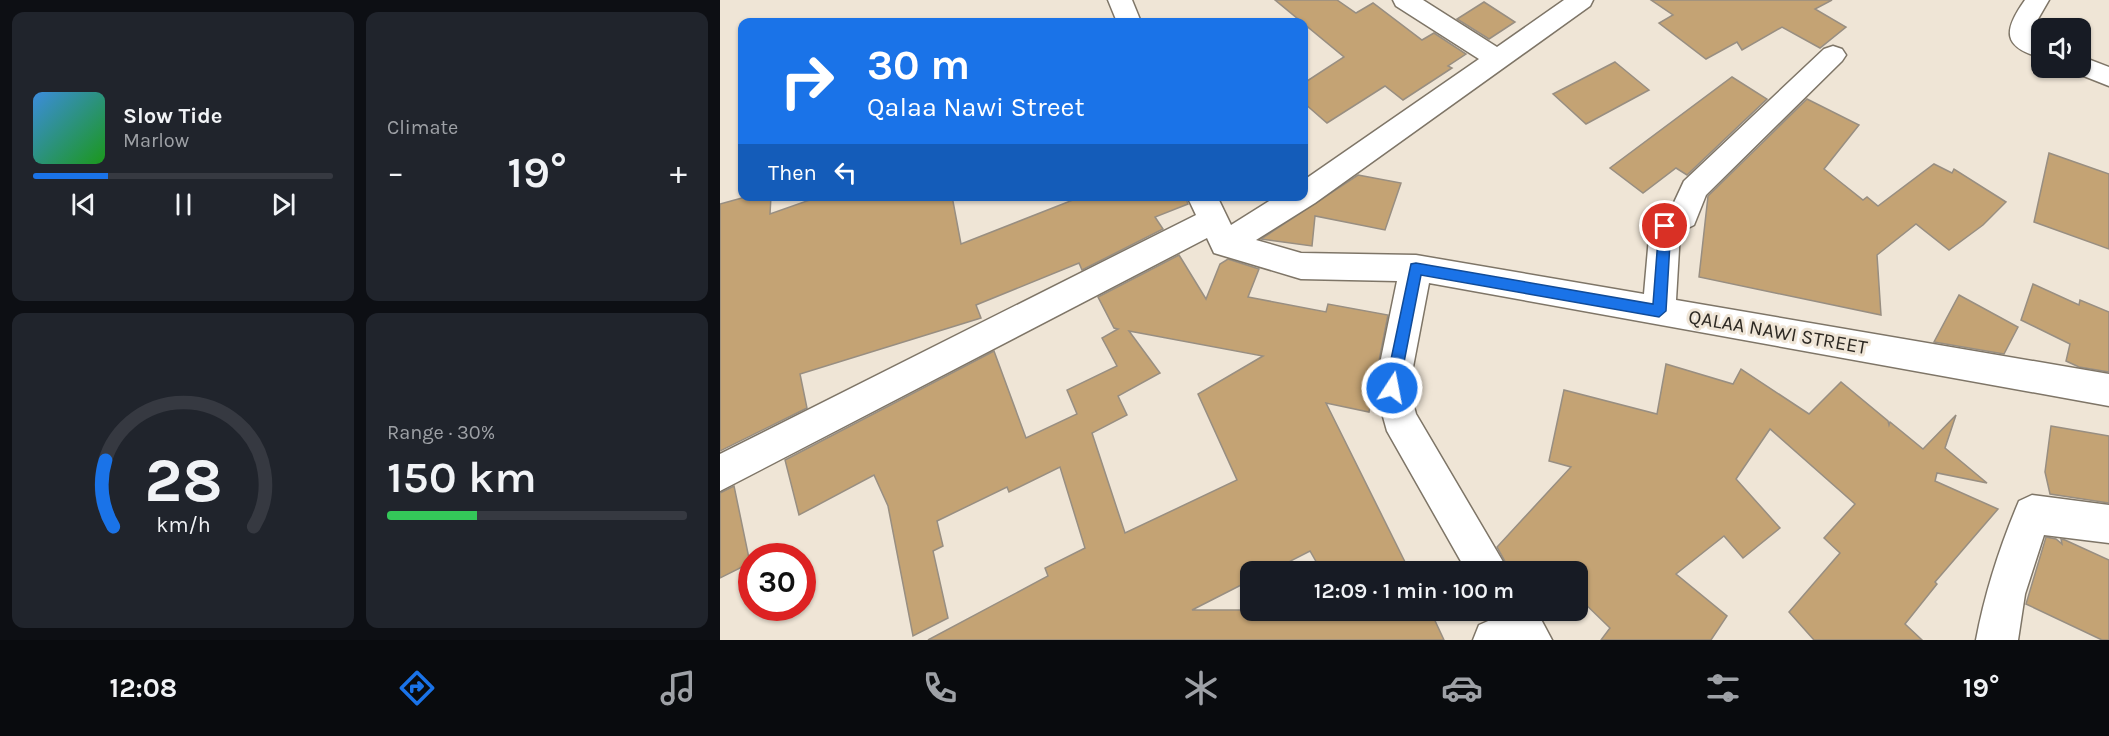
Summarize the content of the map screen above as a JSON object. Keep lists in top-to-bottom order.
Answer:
{
  "streets": {
    "street": ["QALAA NAWI STREET"]
  },
  "page": {
    "tile": [
      "Climate",
      ["Range · 30%", "150 km"]
    ],
    "turn": ["30 m", "Qalaa Nawi Street"],
    "song": ["Slow Tide", "Marlow"],
    "then": "Then",
    "heat": ["−", "19°", "+"],
    "limit": "30",
    "trip": "12:09 · 1 min · 100 m",
    "tabs": ["12:08", "19°"],
    "gauge": ["28", "km/h"]
  }
}
